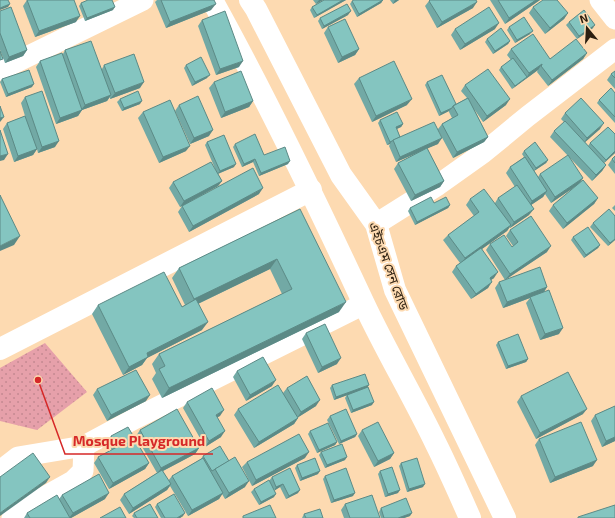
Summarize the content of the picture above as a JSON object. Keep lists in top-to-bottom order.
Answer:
{
  "streets": {
    "main road": ["এইচএম সেন রোড"]
  },
  "places": ["Mosque Playground"],
  "north": "top"
}
